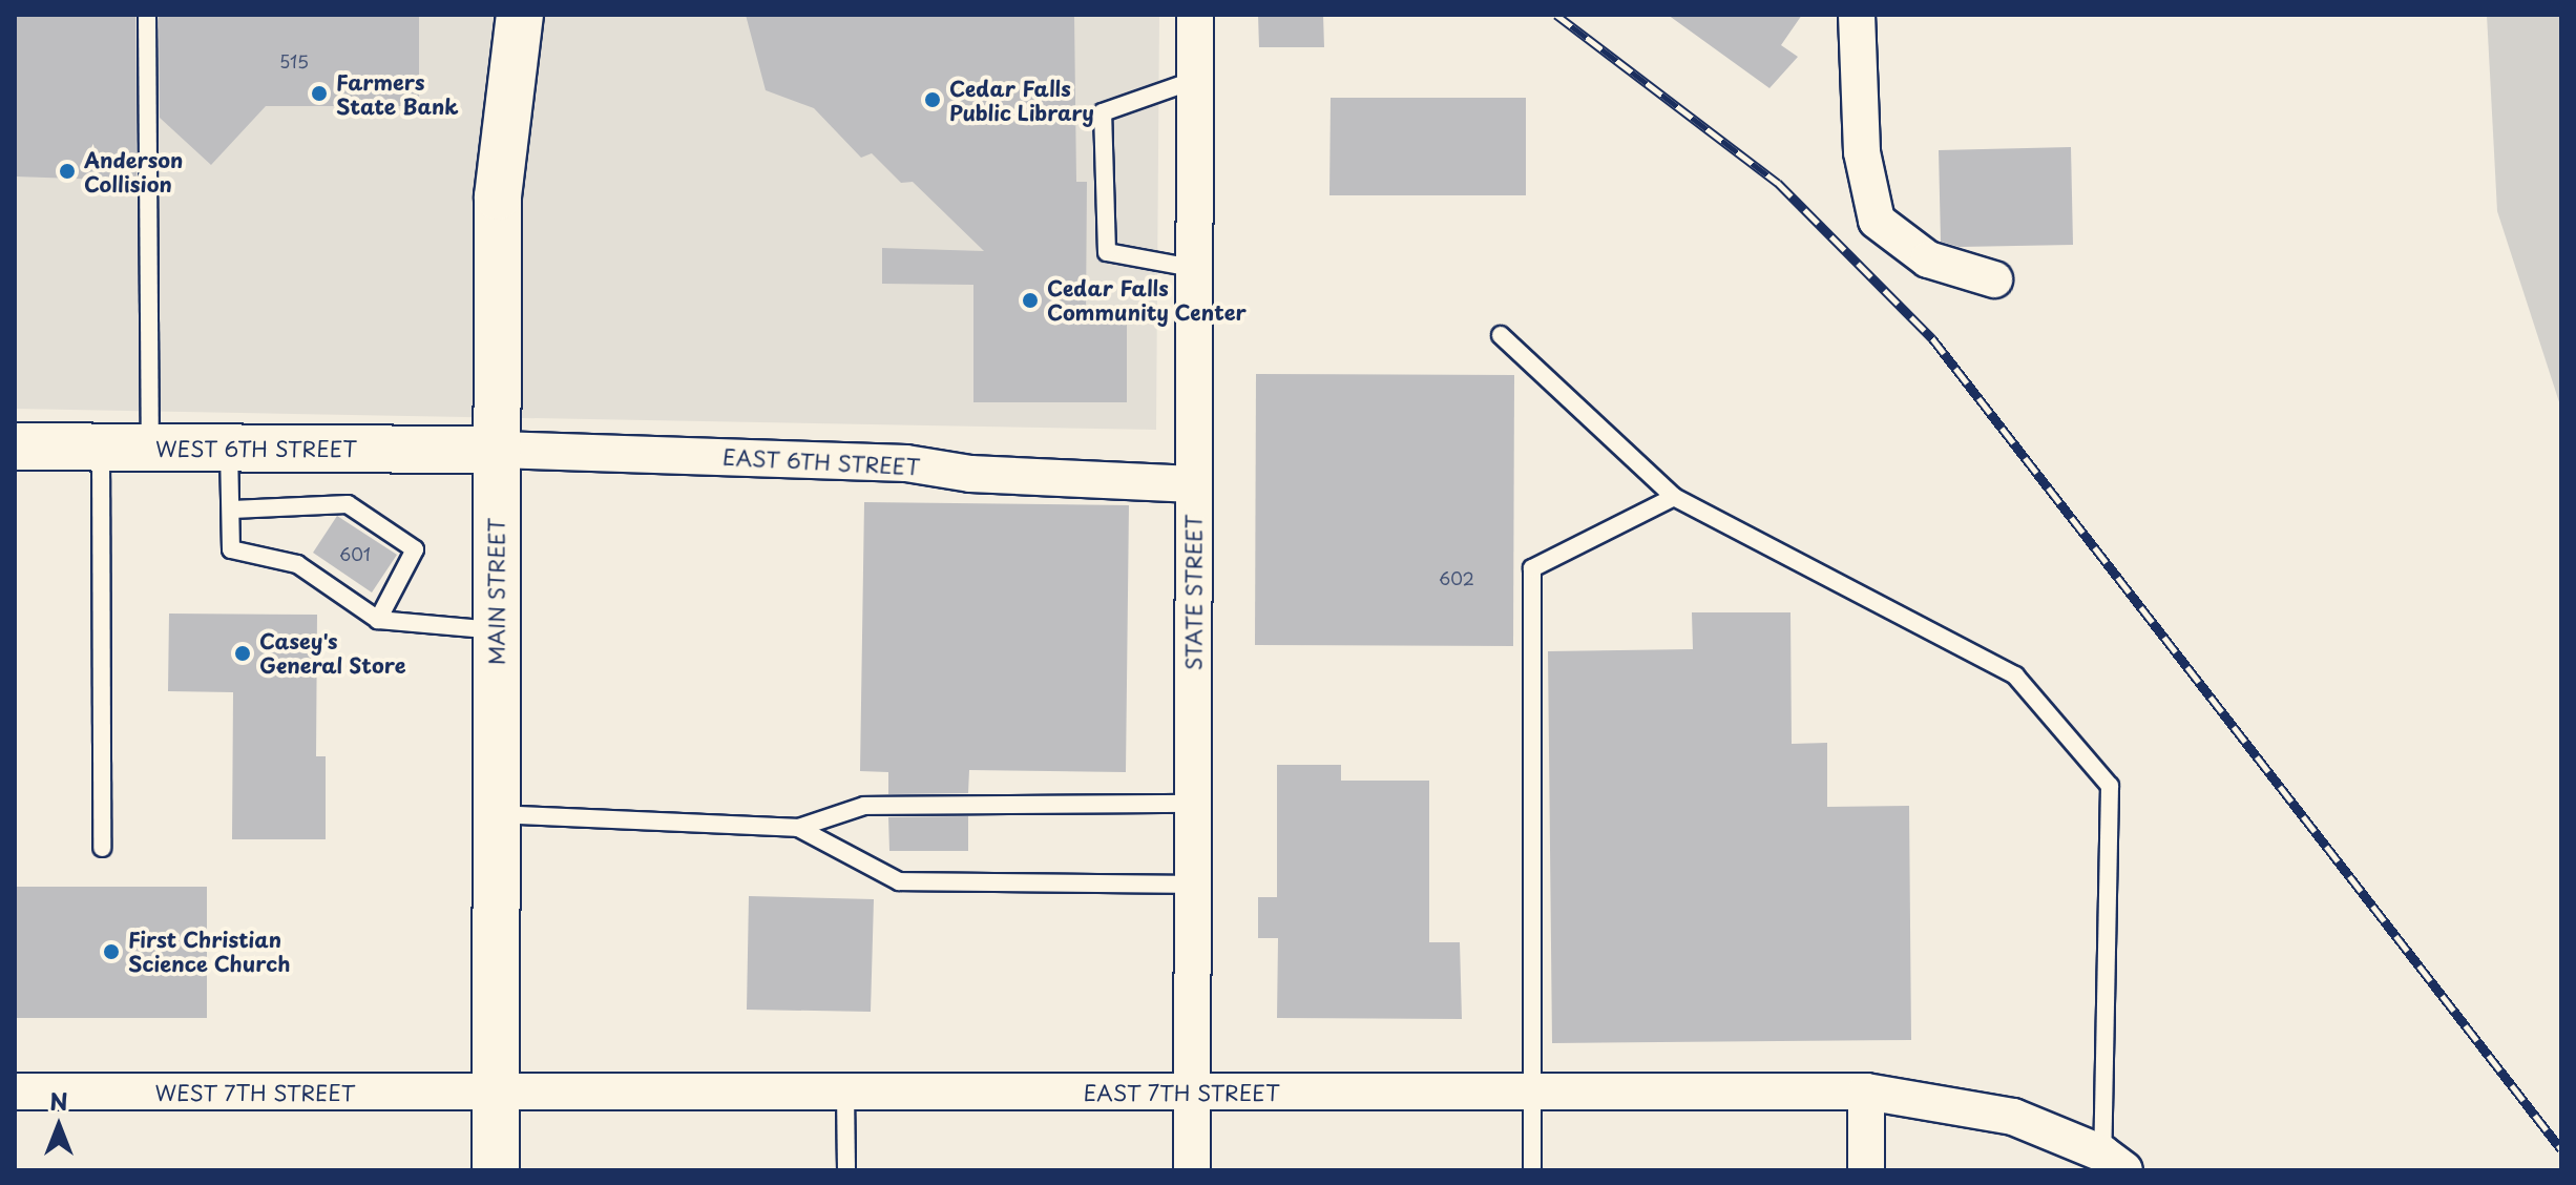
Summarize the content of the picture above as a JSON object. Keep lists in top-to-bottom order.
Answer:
{
  "streets": {
    "main road": ["WEST 6TH STREET", "MAIN STREET"],
    "street": [
      "EAST 6TH STREET",
      "STATE STREET",
      "WEST 7TH STREET",
      "EAST 7TH STREET"
    ]
  },
  "crossings": [
    ["WEST 6TH STREET", "EAST 6TH STREET"],
    ["WEST 6TH STREET", "MAIN STREET"],
    ["EAST 6TH STREET", "MAIN STREET"],
    ["EAST 6TH STREET", "STATE STREET"],
    ["MAIN STREET", "WEST 7TH STREET"],
    ["MAIN STREET", "EAST 7TH STREET"],
    ["STATE STREET", "EAST 7TH STREET"],
    ["WEST 7TH STREET", "EAST 7TH STREET"]
  ],
  "places": [
    "Farmers State Bank",
    "Cedar Falls Public Library",
    "Anderson Collision",
    "Cedar Falls Community Center",
    "Casey's General Store",
    "First Christian Science Church"
  ],
  "house_numbers": ["515", "601", "602"],
  "north": "top"
}
